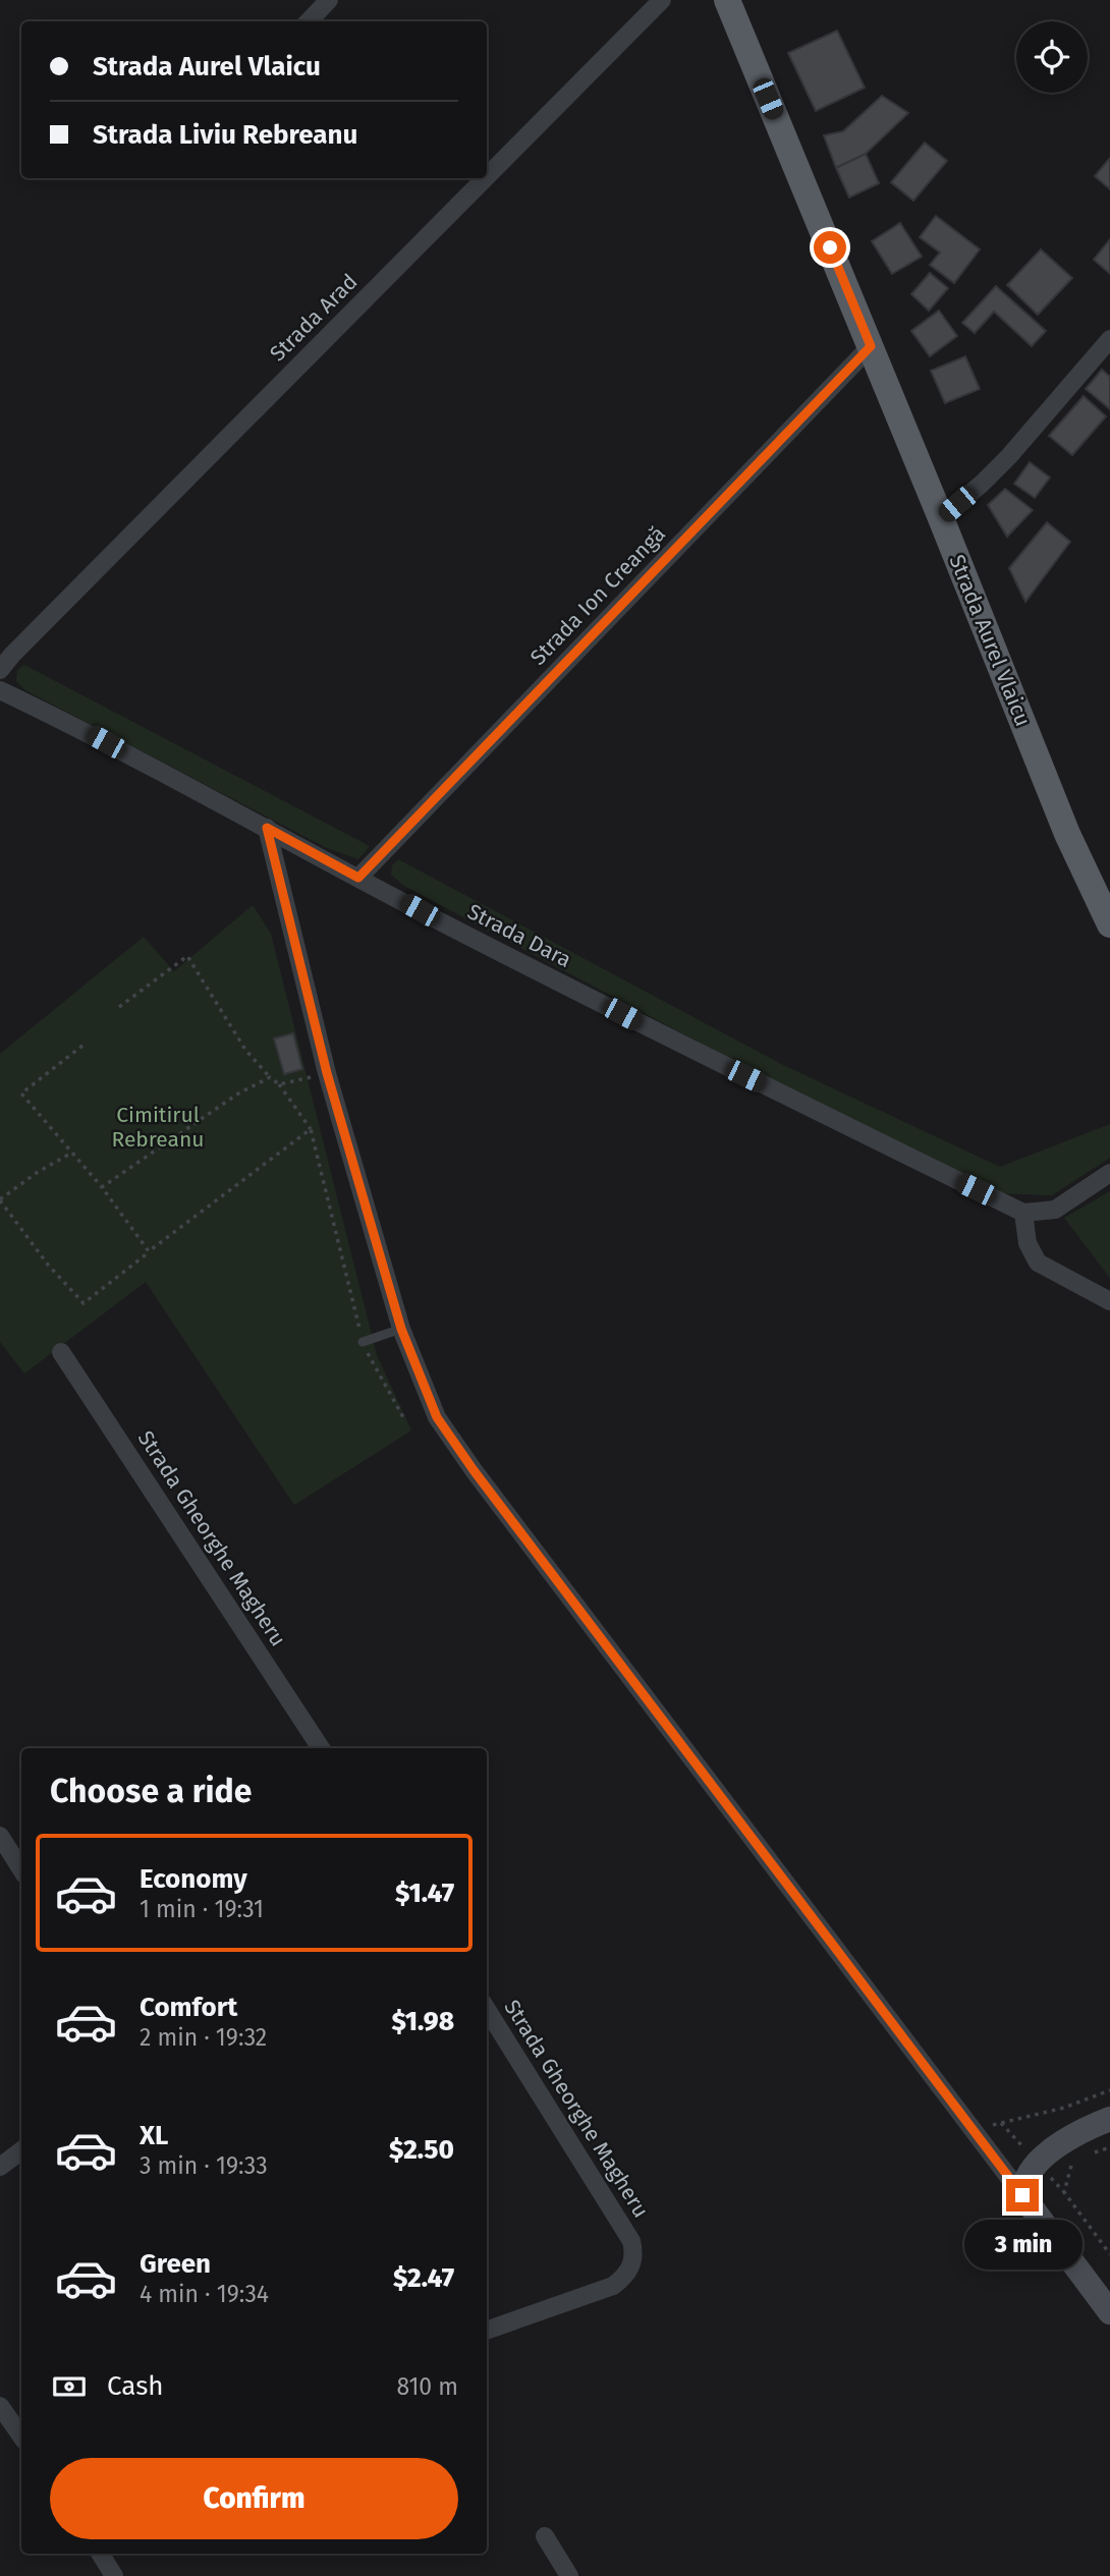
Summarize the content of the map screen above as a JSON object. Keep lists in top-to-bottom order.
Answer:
{
  "streets": {
    "main road": ["Strada Aurel Vlaicu"],
    "street": [
      "Strada Arad",
      "Strada Ion Creangă",
      "Strada Dara",
      "Strada Gheorghe Magheru"
    ]
  },
  "crossings": [
    ["Strada Ion Creangă", "Strada Aurel Vlaicu"],
    ["Strada Ion Creangă", "Strada Dara"]
  ],
  "parks": ["Cimitirul Rebreanu"],
  "page": {
    "banner": ["Strada Aurel Vlaicu", "Strada Liviu Rebreanu"],
    "heading": "Choose a ride",
    "list": [
      {
        "name": "Economy",
        "note": "1 min · 19:31",
        "value": "$1.47"
      },
      {
        "name": "Comfort",
        "note": "2 min · 19:32",
        "value": "$1.98"
      },
      {
        "name": "XL",
        "note": "3 min · 19:33",
        "value": "$2.50"
      },
      {
        "name": "Green",
        "note": "4 min · 19:34",
        "value": "$2.47"
      }
    ],
    "bubble": "3 min",
    "pay": ["Cash", "810 m"],
    "buttons": "Confirm"
  }
}
